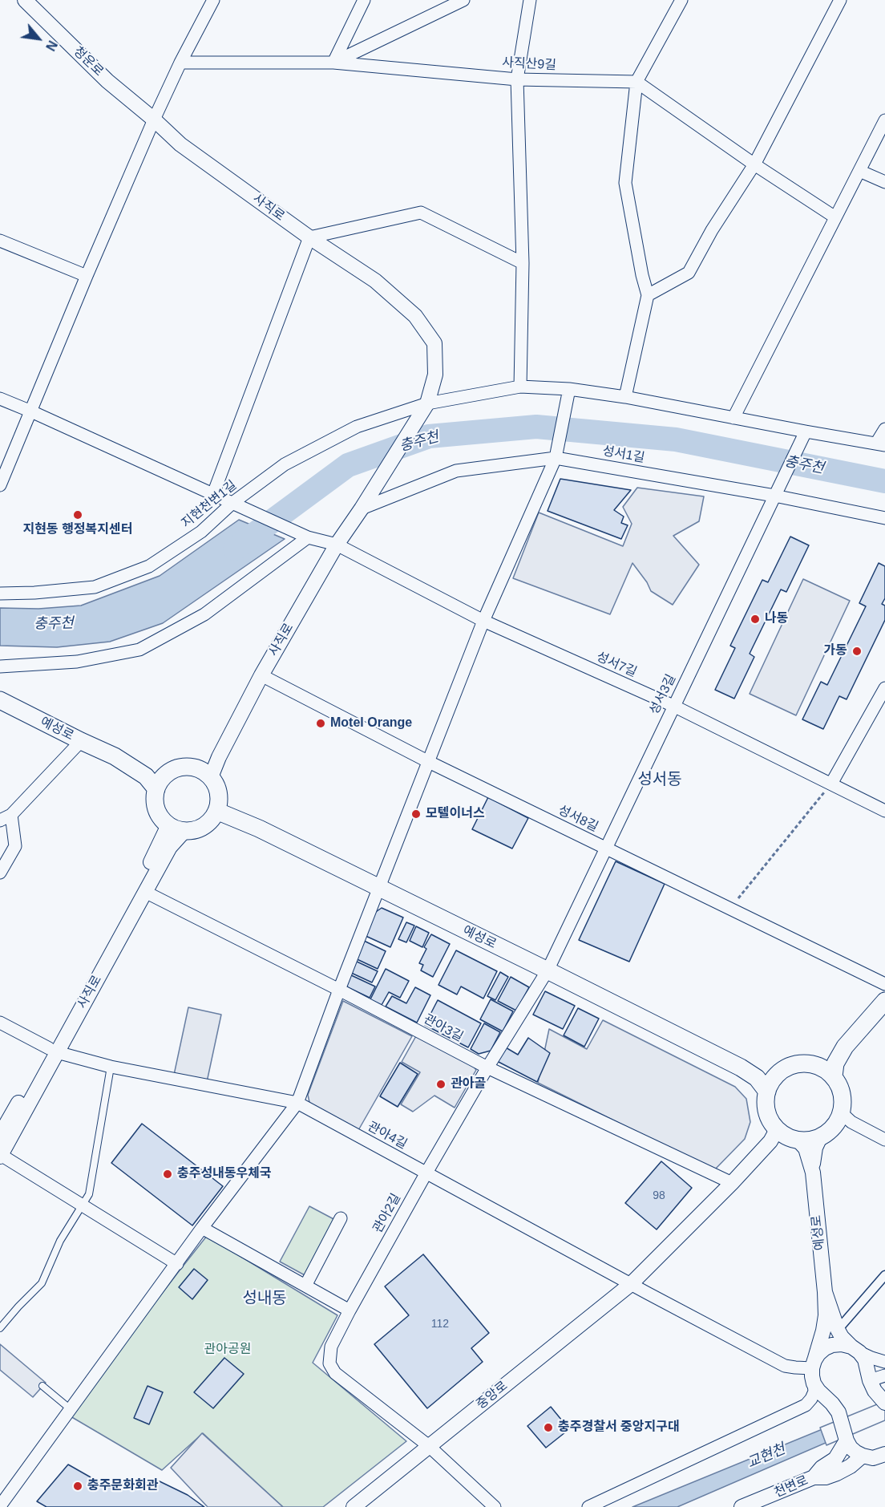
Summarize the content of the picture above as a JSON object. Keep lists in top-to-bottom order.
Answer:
{
  "streets": {
    "main road": ["예성로"],
    "street": [
      "청운로",
      "사직산9길",
      "사직로",
      "성서1길",
      "지현천변1길",
      "성서7길",
      "성서3길",
      "성서8길",
      "관아3길",
      "관아4길",
      "관아2길",
      "중앙로",
      "천변로"
    ]
  },
  "crossings": [
    ["청운로", "사직로"],
    ["사직로", "성서1길"],
    ["사직로", "지현천변1길"],
    ["사직로", "성서7길"],
    ["사직로", "예성로"],
    ["사직로", "성서8길"],
    ["사직로", "관아3길"],
    ["사직로", "관아4길"],
    ["성서1길", "성서3길"],
    ["지현천변1길", "성서7길"],
    ["지현천변1길", "성서3길"],
    ["성서7길", "성서3길"],
    ["성서3길", "예성로"],
    ["성서3길", "성서8길"],
    ["성서3길", "관아2길"],
    ["예성로", "관아2길"],
    ["예성로", "중앙로"],
    ["관아3길", "관아2길"],
    ["관아3길", "중앙로"],
    ["관아4길", "관아2길"],
    ["관아4길", "중앙로"],
    ["관아2길", "중앙로"]
  ],
  "districts": ["성서동", "성내동"],
  "water": ["충주천", "교현천"],
  "parks": ["관아공원"],
  "places": [
    "지현동 행정복지센터",
    "나동",
    "가동",
    "Motel Orange",
    "모텔이너스",
    "관아골",
    "충주성내동우체국",
    "충주경찰서 중앙지구대",
    "충주문화회관"
  ],
  "house_numbers": ["98", "112"],
  "north": "bottom right"
}
